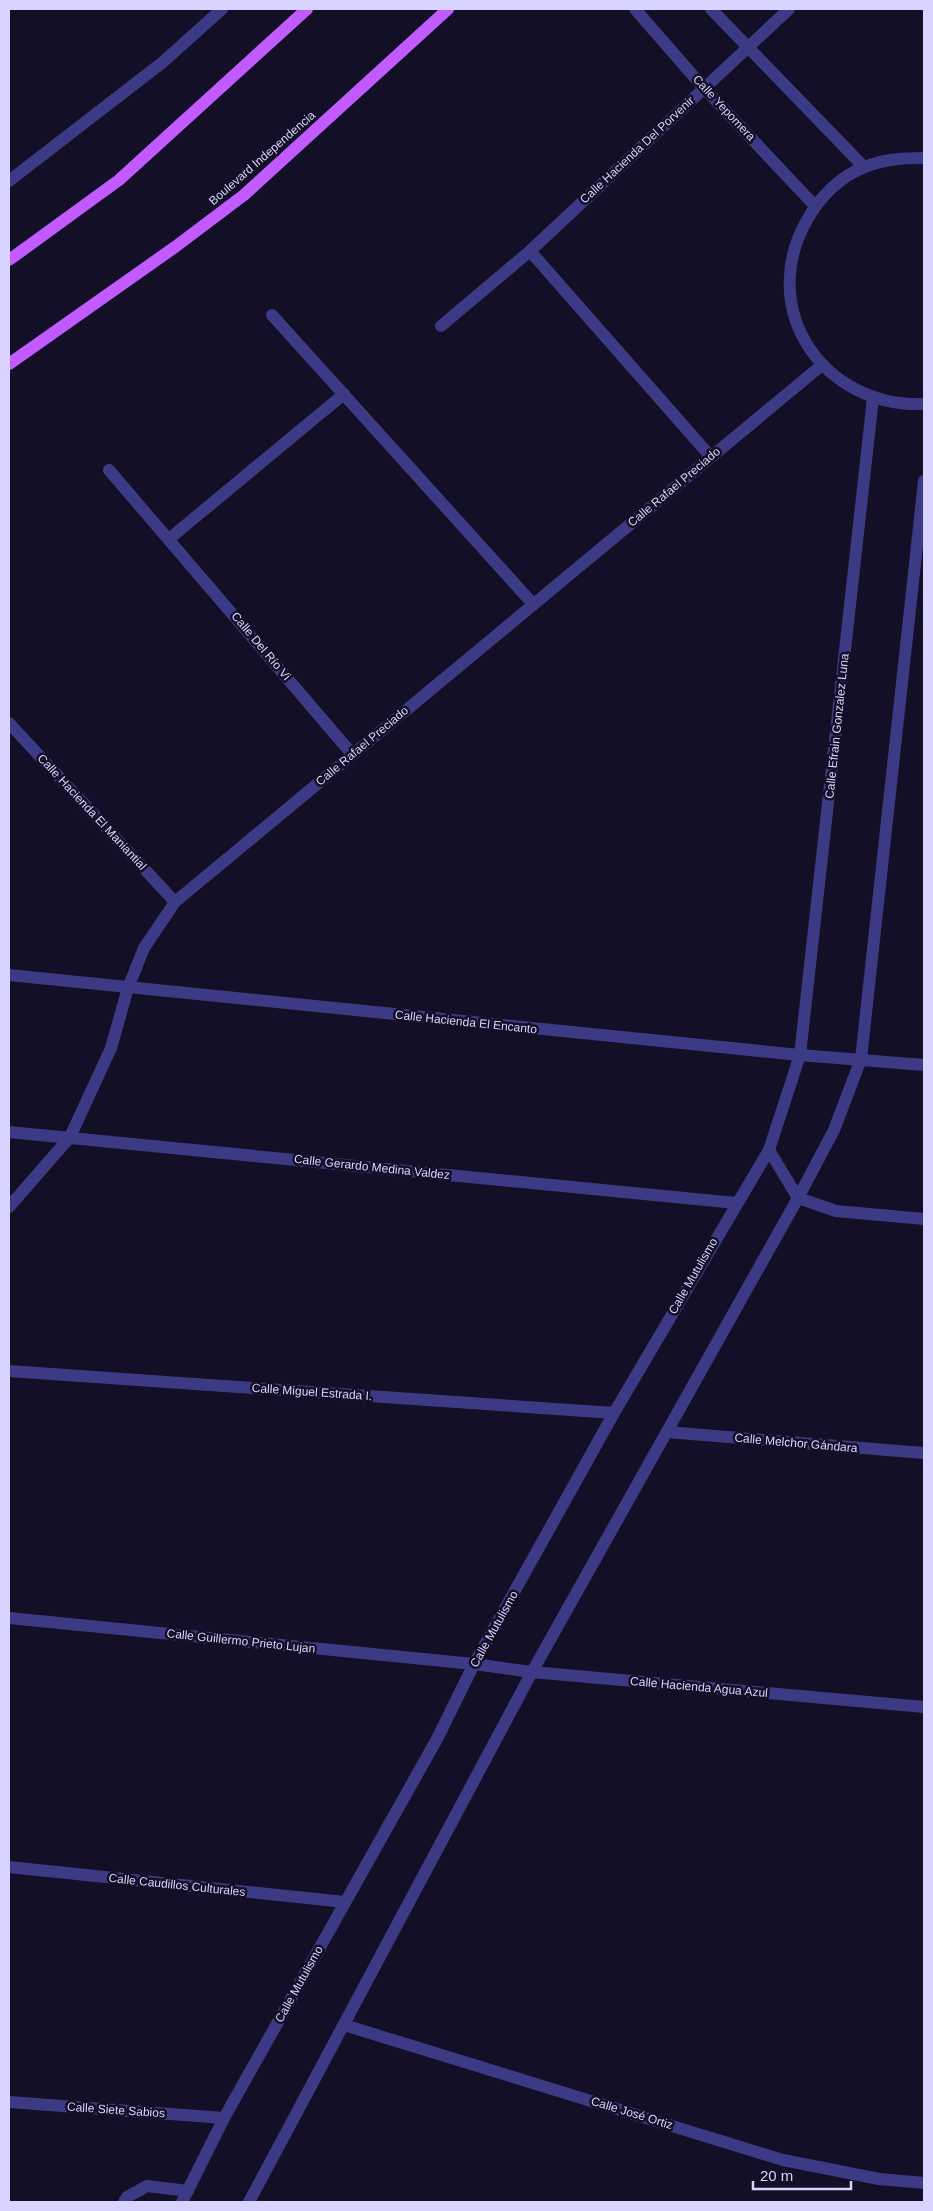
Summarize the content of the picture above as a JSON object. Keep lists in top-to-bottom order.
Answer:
{
  "streets": {
    "main road": ["Boulevard Independencia"],
    "street": [
      "Calle Yepomera",
      "Calle Hacienda Del Porvenir",
      "Calle Rafael Preciado",
      "Calle Del Río Vi",
      "Calle Efrain Gonzalez Luna",
      "Calle Hacienda El Maniantial",
      "Calle Hacienda El Encanto",
      "Calle Gerardo Medina Valdez",
      "Calle Mutulismo",
      "Calle Miguel Estrada I.",
      "Calle Melchor Gándara",
      "Calle Guillermo Prieto Lujan",
      "Calle Hacienda Agua Azul",
      "Calle Caudillos Culturales",
      "Calle Siete Sabios",
      "Calle José Ortiz"
    ]
  },
  "crossings": [
    ["Calle Yepomera", "Calle Hacienda Del Porvenir"],
    ["Calle Rafael Preciado", "Calle Del Río Vi"],
    ["Calle Rafael Preciado", "Calle Hacienda El Maniantial"],
    ["Calle Rafael Preciado", "Calle Hacienda El Encanto"],
    ["Calle Rafael Preciado", "Calle Gerardo Medina Valdez"],
    ["Calle Efrain Gonzalez Luna", "Calle Hacienda El Encanto"],
    ["Calle Efrain Gonzalez Luna", "Calle Mutulismo"],
    ["Calle Hacienda El Encanto", "Calle Mutulismo"],
    ["Calle Gerardo Medina Valdez", "Calle Mutulismo"],
    ["Calle Mutulismo", "Calle Miguel Estrada I."],
    ["Calle Mutulismo", "Calle Guillermo Prieto Lujan"],
    ["Calle Mutulismo", "Calle Hacienda Agua Azul"],
    ["Calle Mutulismo", "Calle Caudillos Culturales"],
    ["Calle Mutulismo", "Calle Siete Sabios"],
    ["Calle Guillermo Prieto Lujan", "Calle Hacienda Agua Azul"]
  ],
  "scale_bar": "20 m"
}
